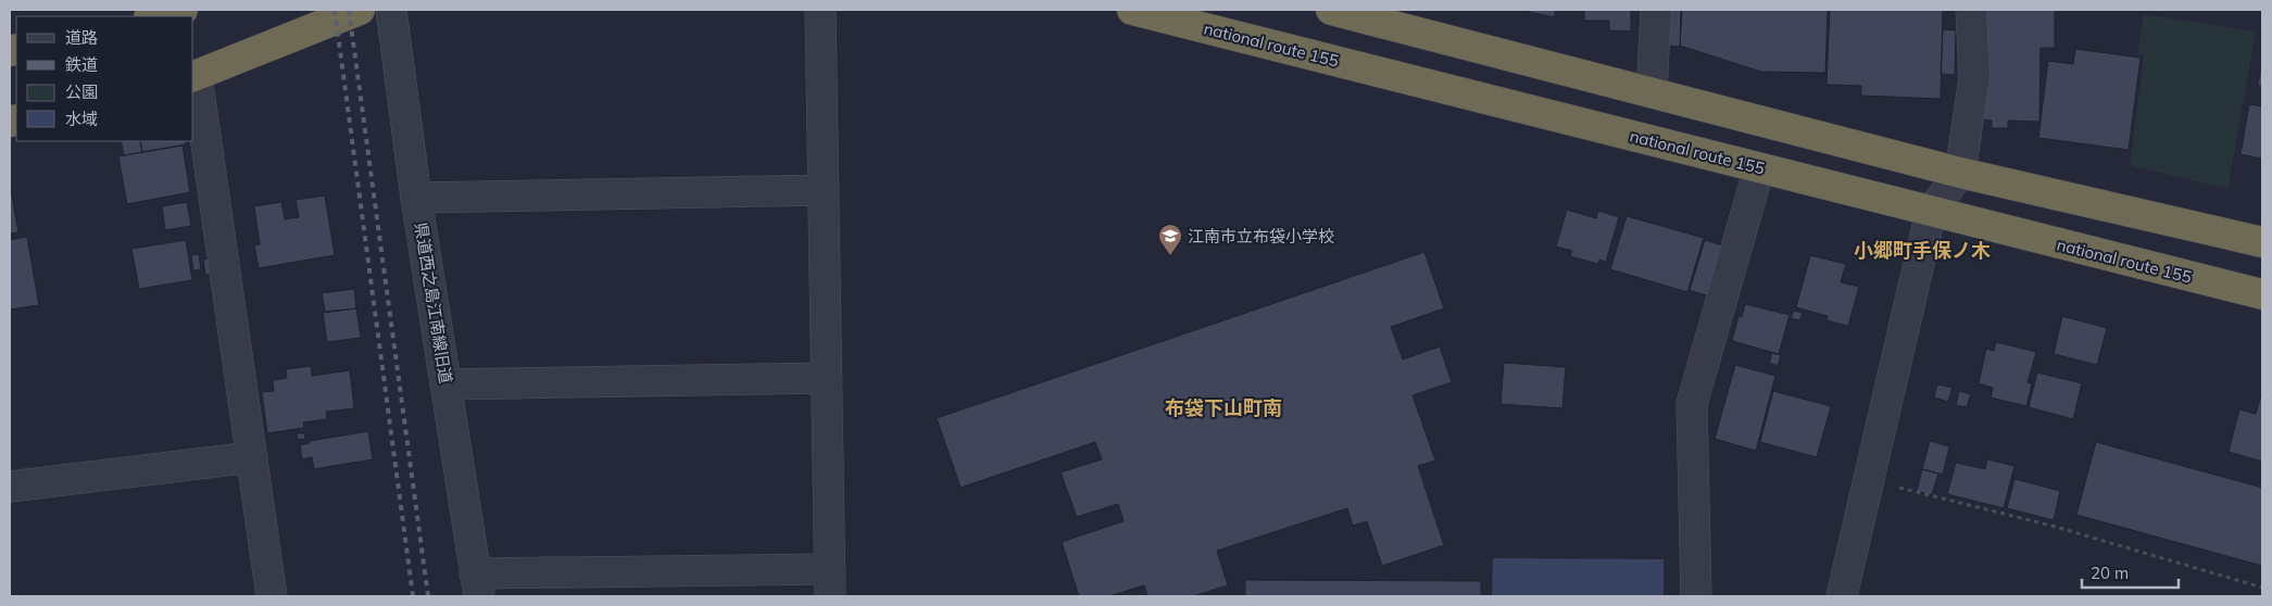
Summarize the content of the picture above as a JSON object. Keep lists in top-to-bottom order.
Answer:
{
  "streets": {
    "highway": ["national route 155"],
    "street": ["県道西之島江南線旧道"]
  },
  "districts": ["小郷町手保ノ木", "布袋下山町南"],
  "places": {
    "school or university": ["江南市立布袋小学校"]
  },
  "legend": [
    "道路",
    "鉄道",
    "公園",
    "水域"
  ],
  "scale_bar": "20 m"
}
